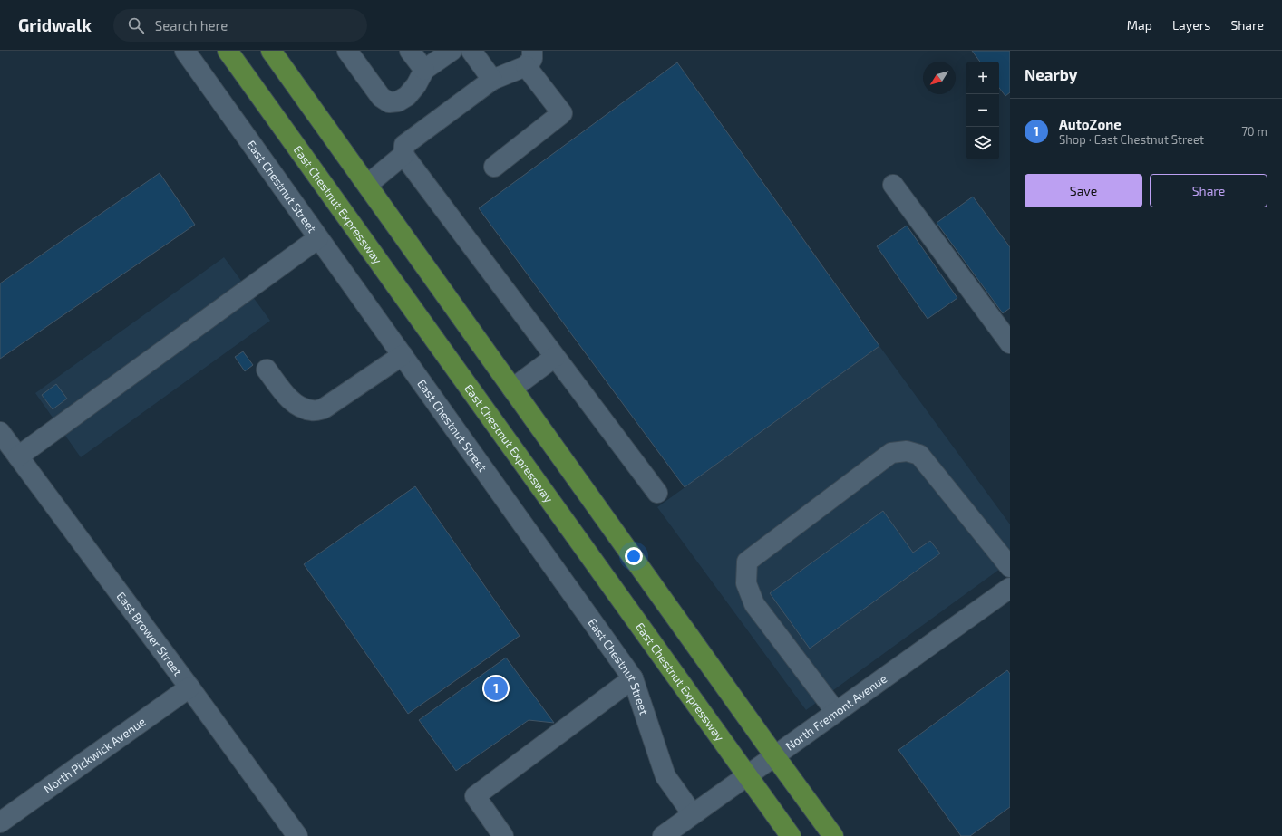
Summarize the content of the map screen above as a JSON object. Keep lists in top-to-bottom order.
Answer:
{
  "streets": {
    "main road": ["East Chestnut Expressway"],
    "street": [
      "East Chestnut Street",
      "East Brower Street",
      "North Fremont Avenue",
      "North Pickwick Avenue"
    ]
  },
  "crossings": [
    ["East Chestnut Street", "North Fremont Avenue"],
    ["East Chestnut Expressway", "North Fremont Avenue"],
    ["East Brower Street", "North Pickwick Avenue"]
  ],
  "north": "bottom left",
  "page": {
    "header": "Gridwalk",
    "search": "Search here",
    "nav": ["Map", "Layers", "Share"],
    "heading": "Nearby",
    "map_buttons": ["+", "−"],
    "list": [
      {
        "mark": "1",
        "name": "AutoZone",
        "note": "Shop · East Chestnut Street",
        "value": "70 m"
      }
    ],
    "buttons": ["Save", "Share"],
    "pins": "1"
  }
}
